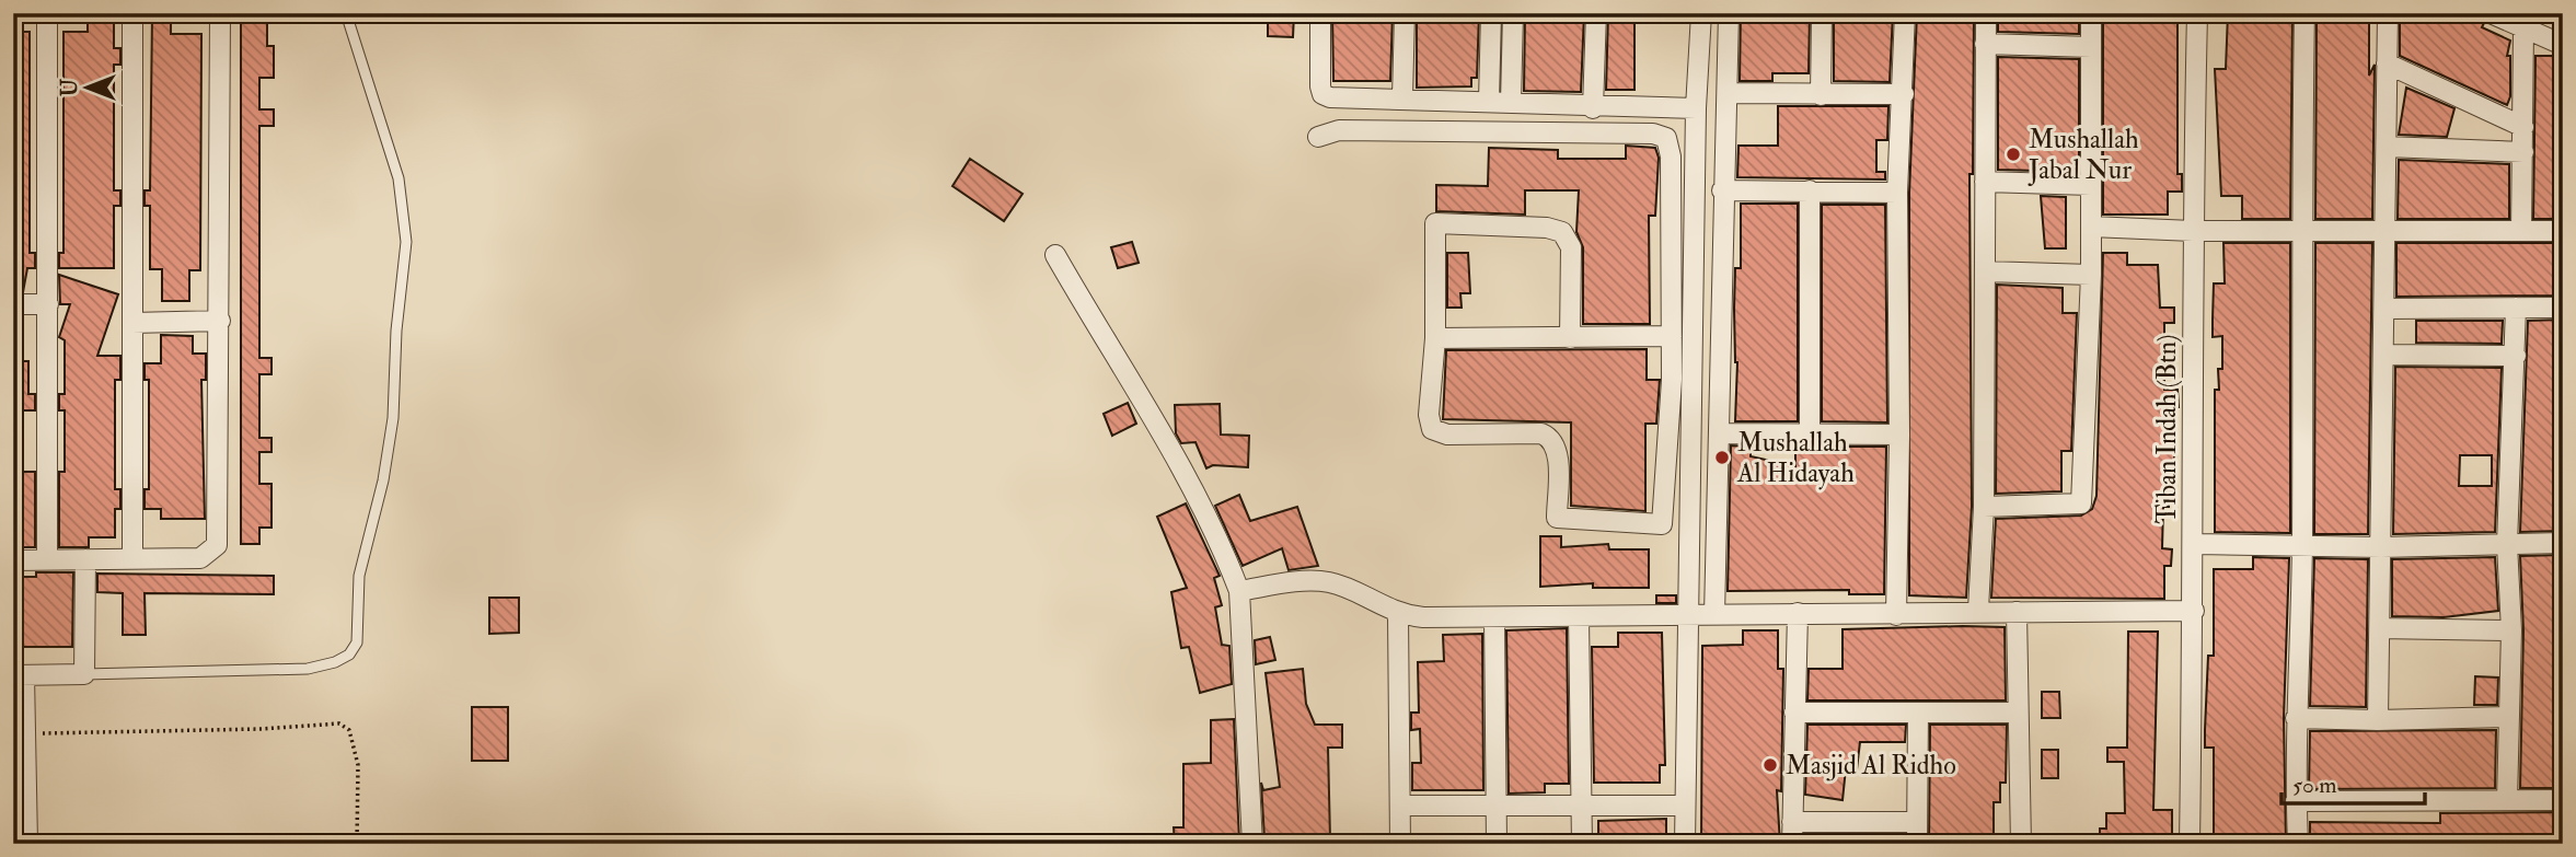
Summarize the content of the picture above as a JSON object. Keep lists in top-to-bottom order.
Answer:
{
  "streets": {
    "street": ["Tiban Indah (Btn)"]
  },
  "places": ["Mushallah Jabal Nur", "Mushallah Al Hidayah", "Masjid Al Ridho"],
  "scale_bar": "50 m",
  "north": "left"
}
